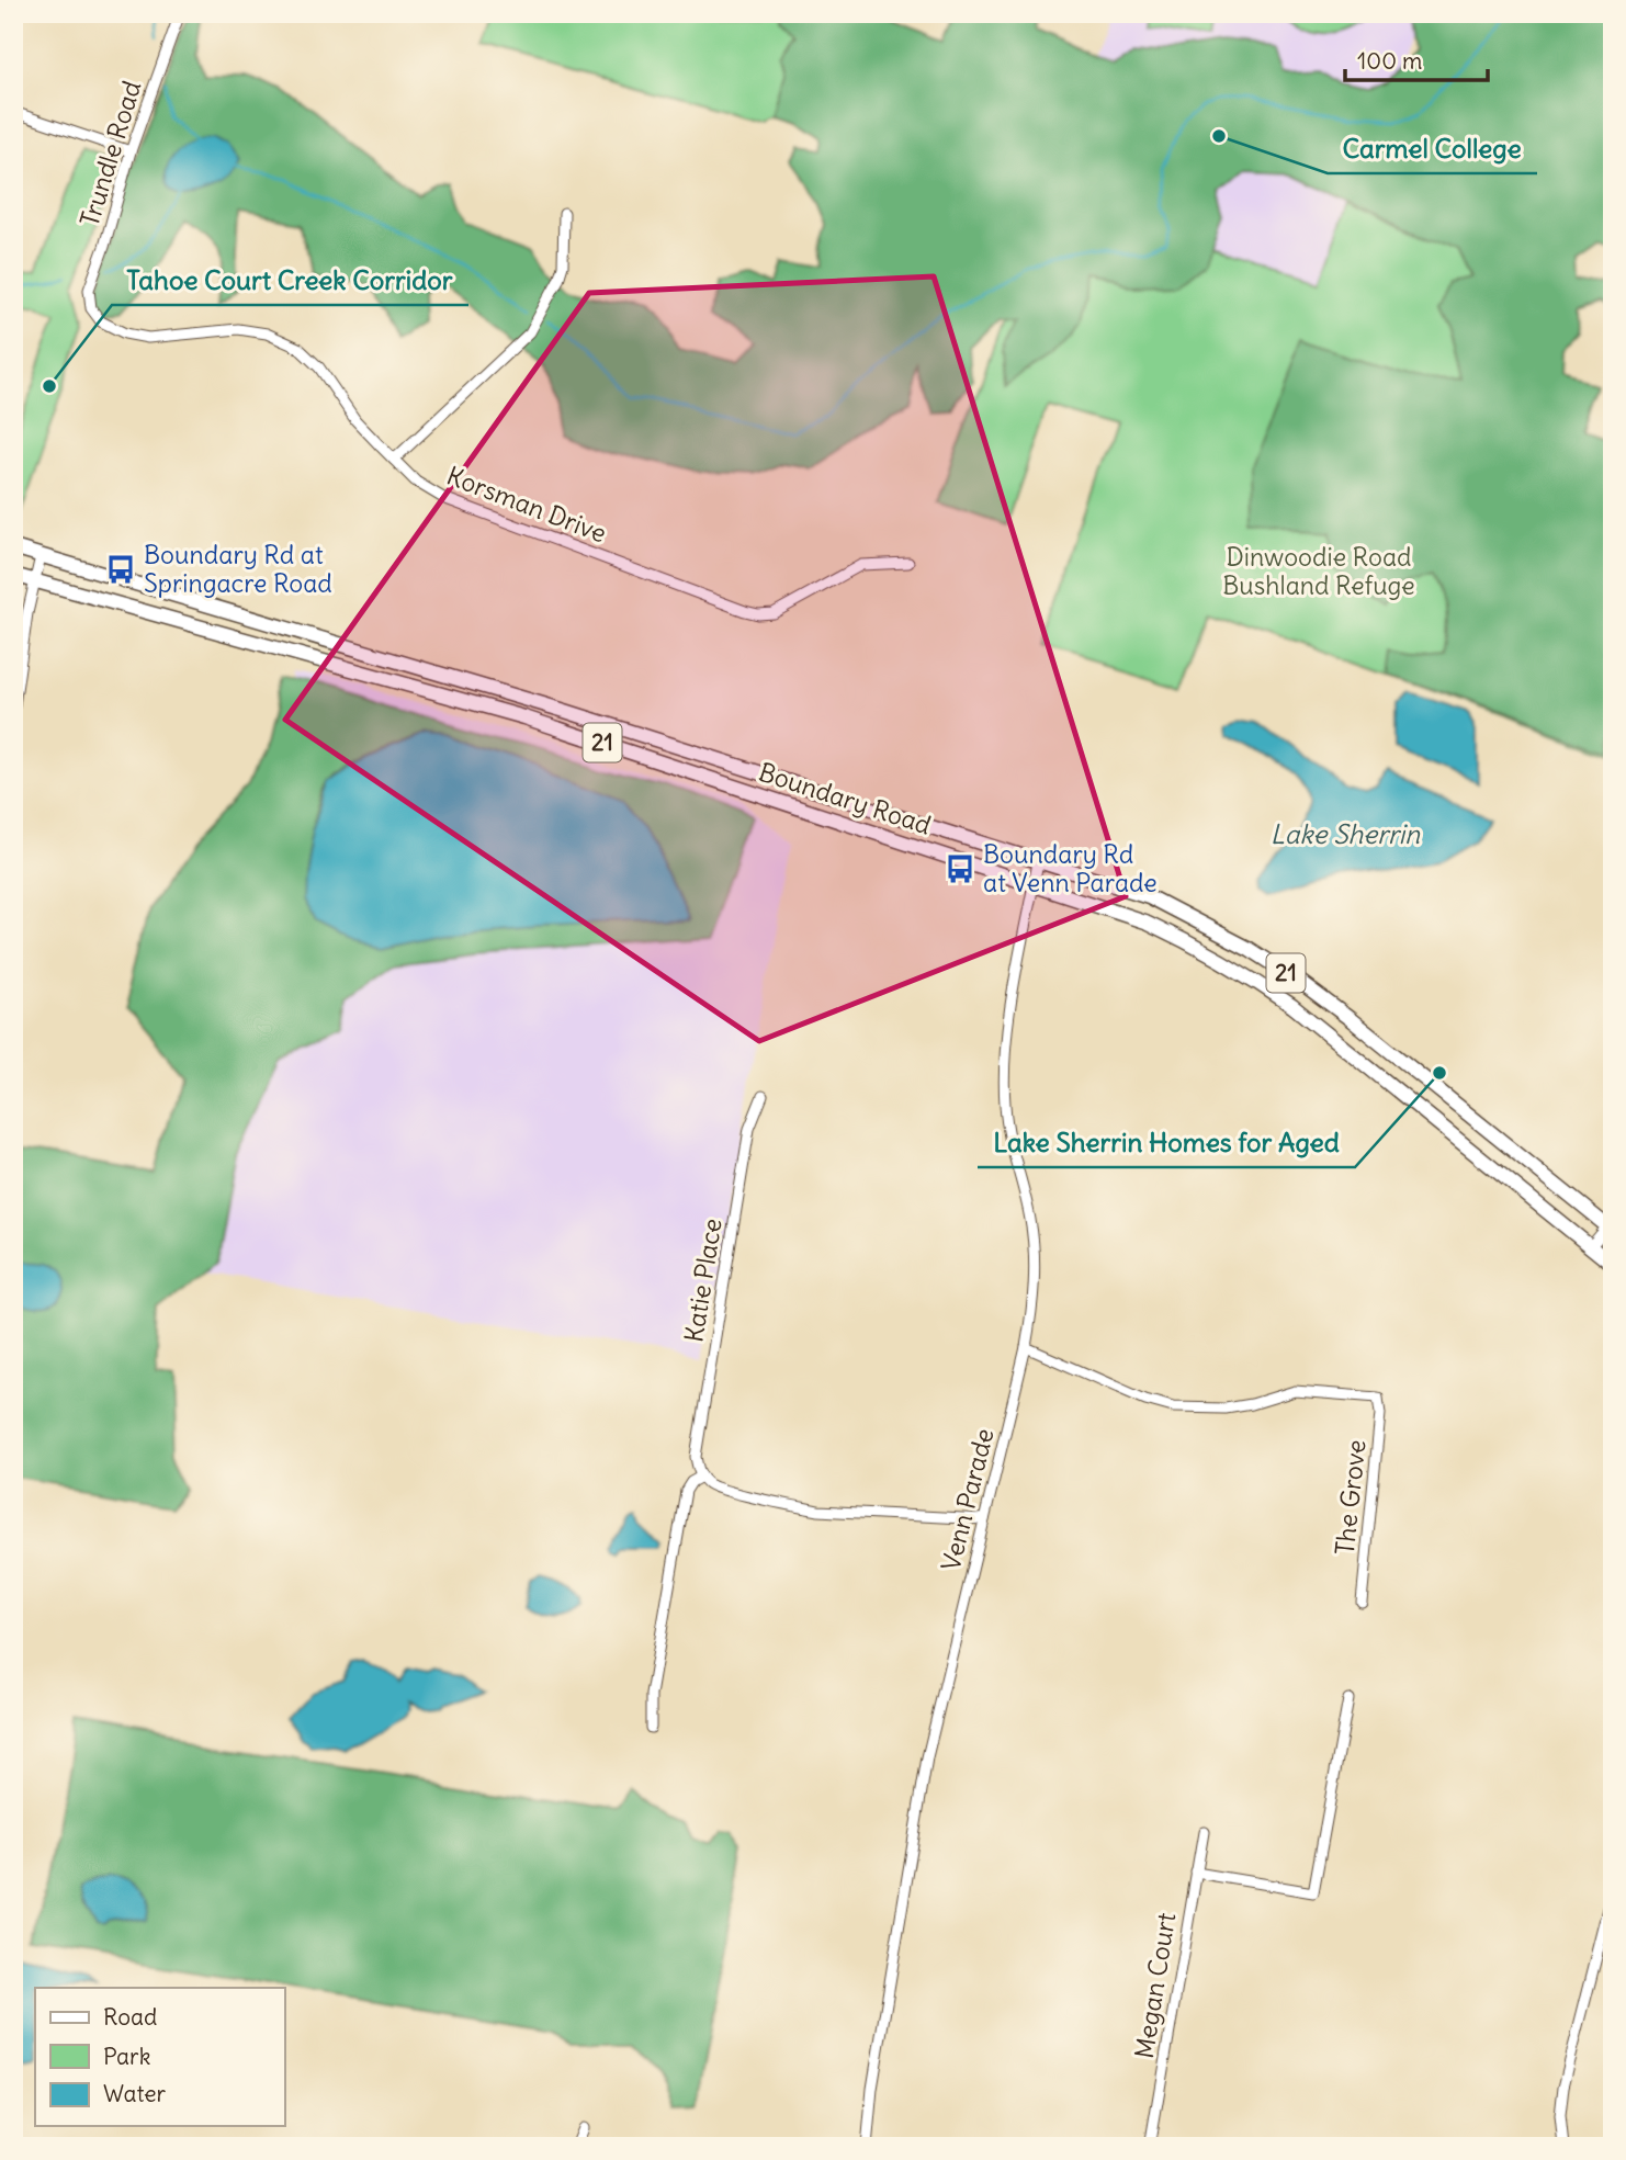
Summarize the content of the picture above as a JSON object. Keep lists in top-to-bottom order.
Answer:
{
  "streets": {
    "highway": ["21", "Boundary Road"],
    "street": [
      "Trundle Road",
      "Korsman Drive",
      "Katie Place",
      "The Grove",
      "Venn Parade",
      "Megan Court"
    ]
  },
  "crossings": [
    ["Trundle Road", "Korsman Drive"],
    ["Boundary Road", "Venn Parade"],
    ["The Grove", "Venn Parade"]
  ],
  "water": ["Lake Sherrin"],
  "parks": ["Dinwoodie Road Bushland Refuge"],
  "places": {
    "other": ["Carmel College", "Tahoe Court Creek Corridor", "Lake Sherrin Homes for Aged"],
    "bus stop": ["Boundary Rd at Springacre Road", "Boundary Rd at Venn Parade"]
  },
  "legend": ["Road", "Park", "Water"],
  "scale_bar": "100 m"
}
